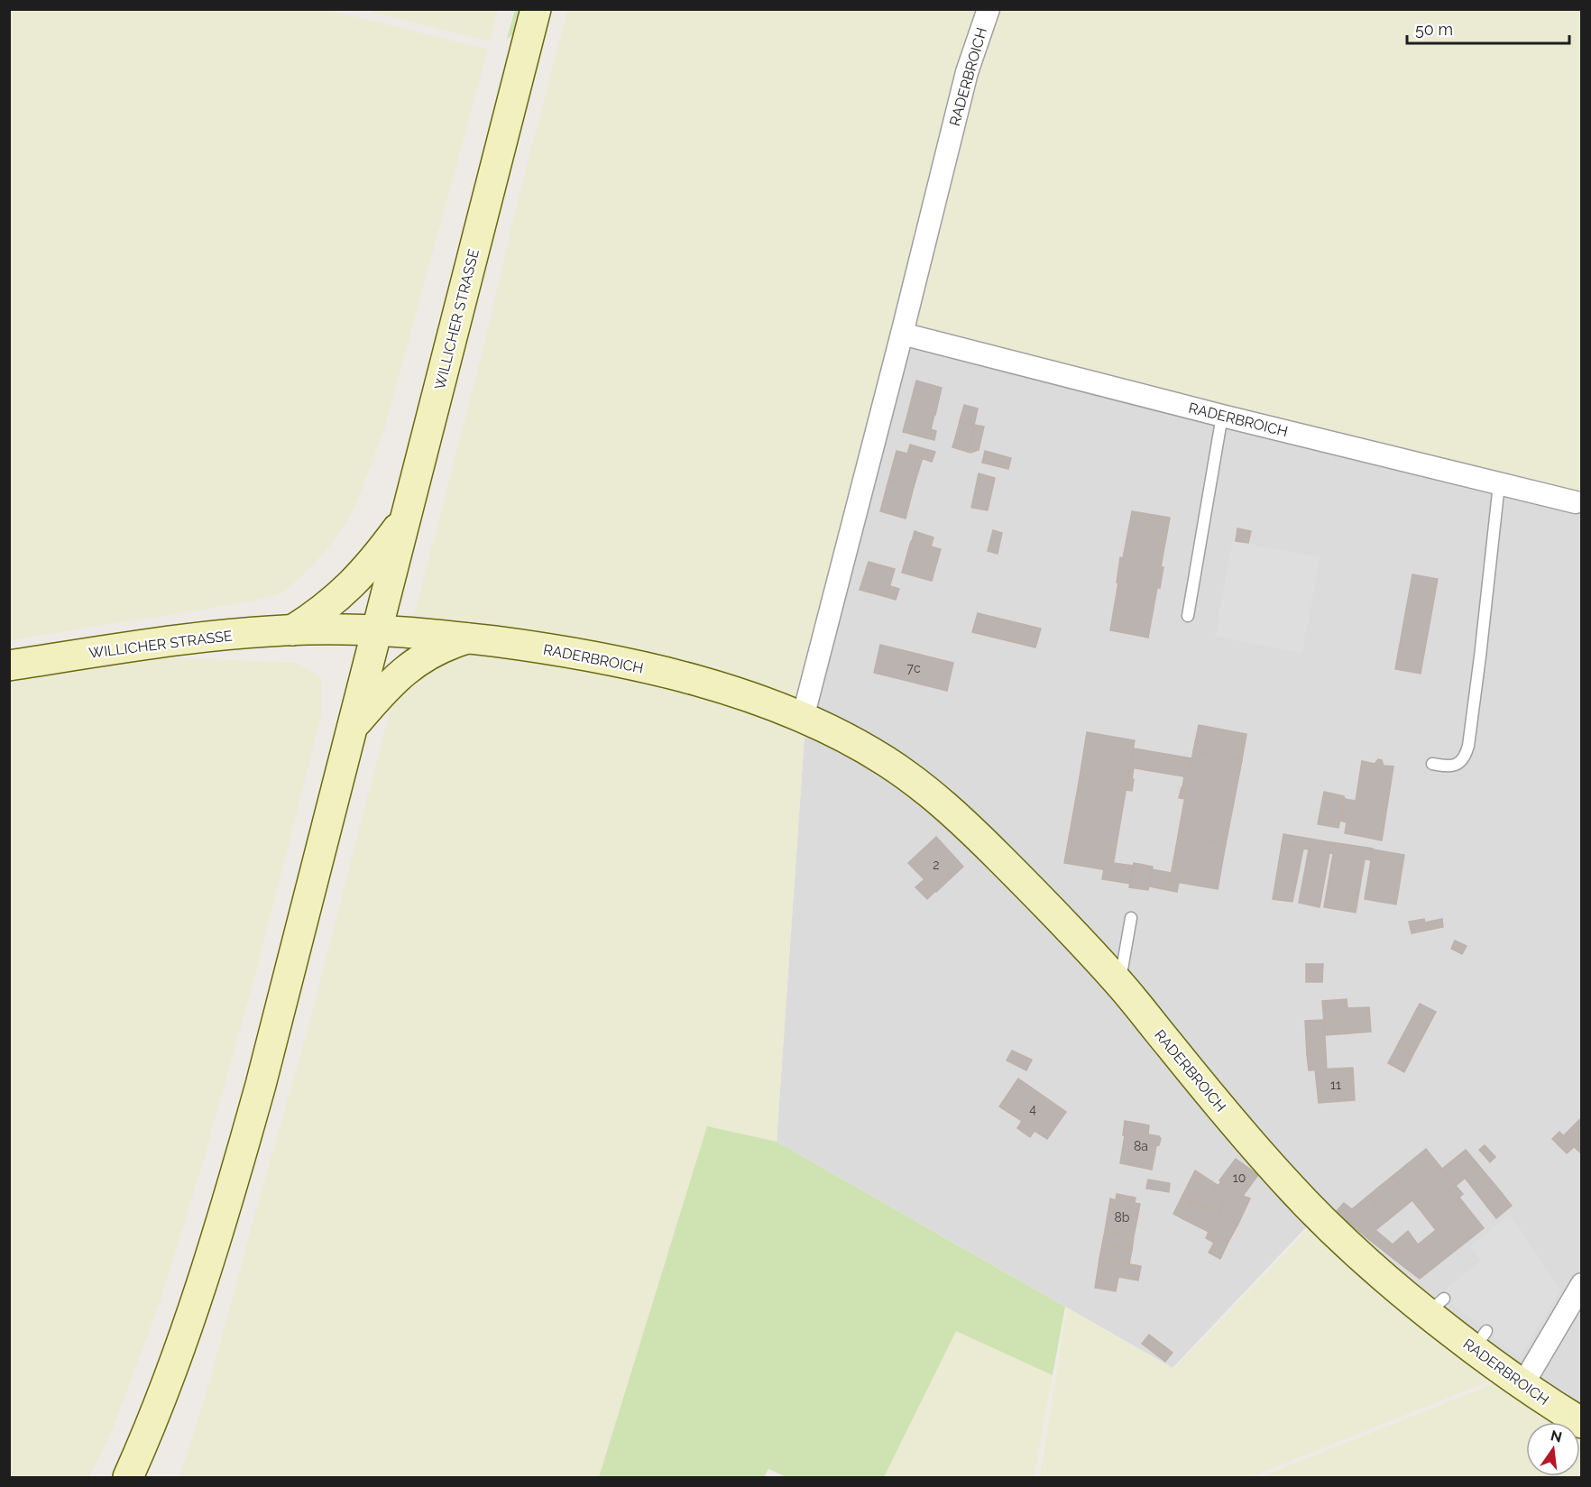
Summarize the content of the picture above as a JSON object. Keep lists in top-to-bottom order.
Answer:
{
  "streets": {
    "street": ["RADERBROICH", "WILLICHER STRASSE"]
  },
  "crossings": [
    ["RADERBROICH", "WILLICHER STRASSE"]
  ],
  "house_numbers": [
    "7c",
    "2",
    "11",
    "4",
    "8a",
    "10",
    "8b"
  ],
  "scale_bar": "50 m",
  "north": "top"
}
